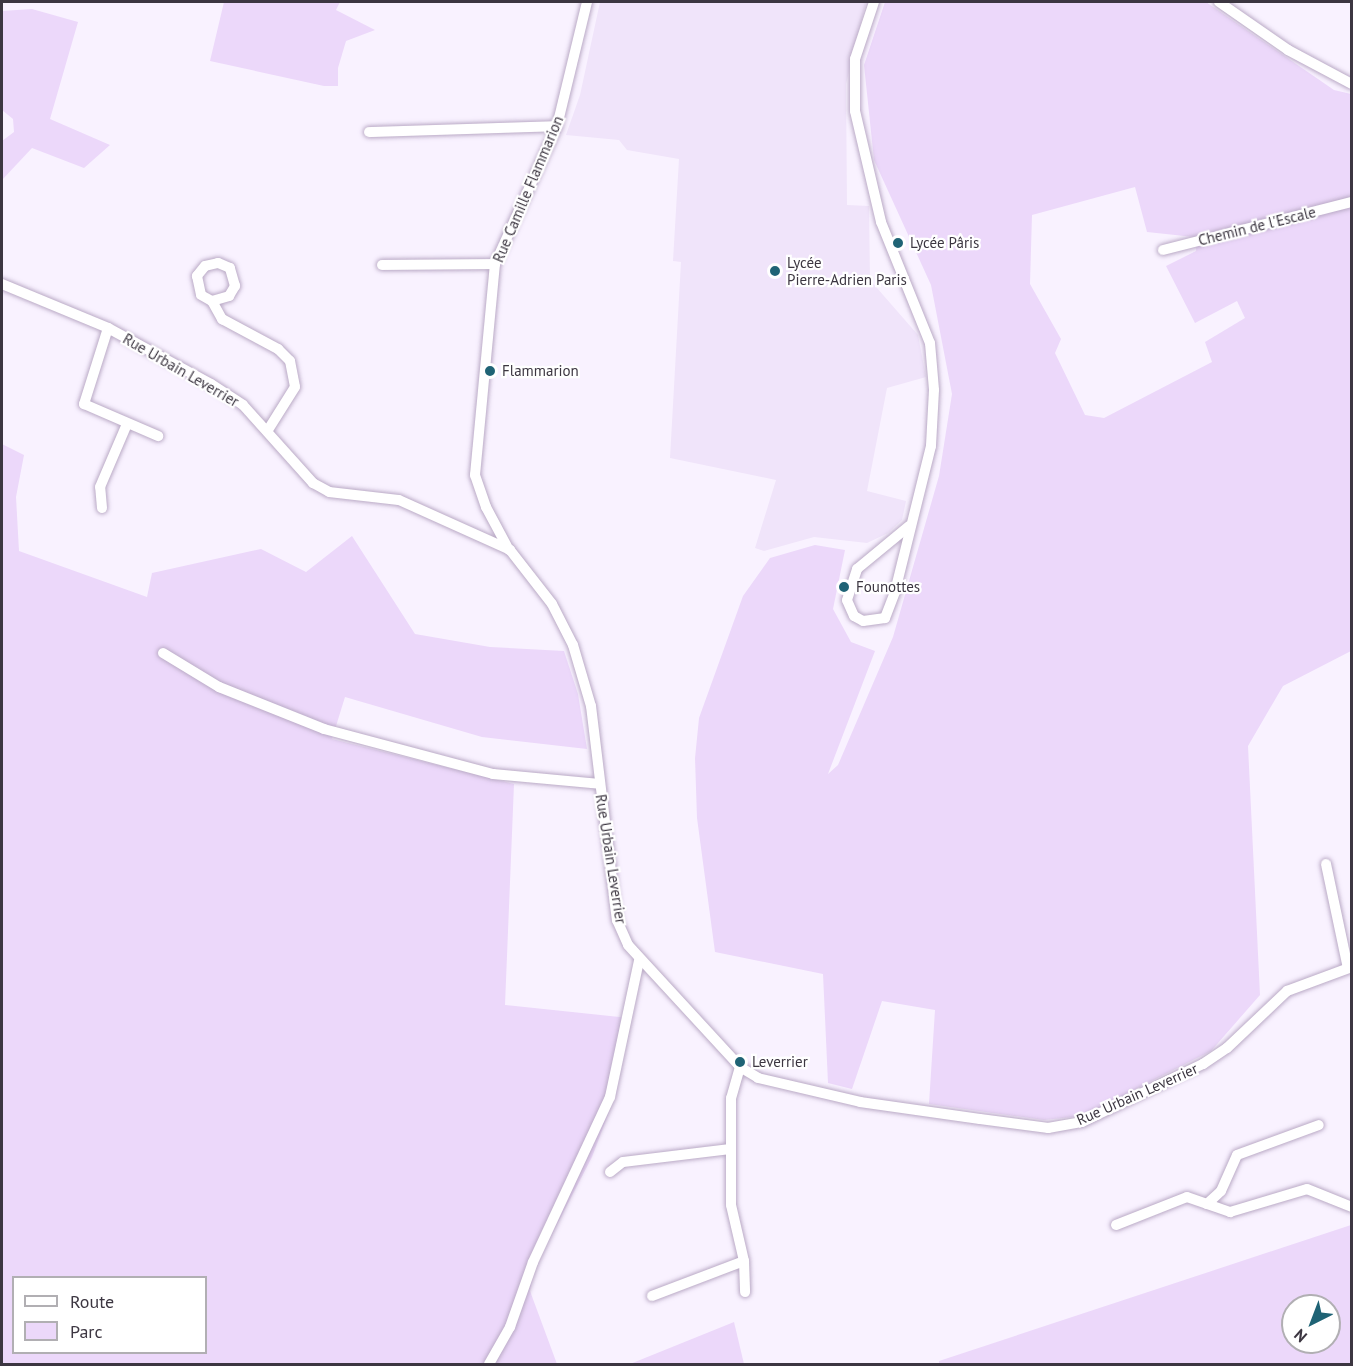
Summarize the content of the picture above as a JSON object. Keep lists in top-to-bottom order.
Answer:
{
  "streets": {
    "street": ["Rue Camille Flammarion", "Chemin de l'Escale", "Rue Urbain Leverrier"]
  },
  "crossings": [
    ["Rue Camille Flammarion", "Rue Urbain Leverrier"]
  ],
  "places": [
    "Lycée Pâris",
    "Lycée Pierre-Adrien Paris",
    "Flammarion",
    "Founottes",
    "Leverrier"
  ],
  "legend": ["Route", "Parc"],
  "north": "bottom left"
}
